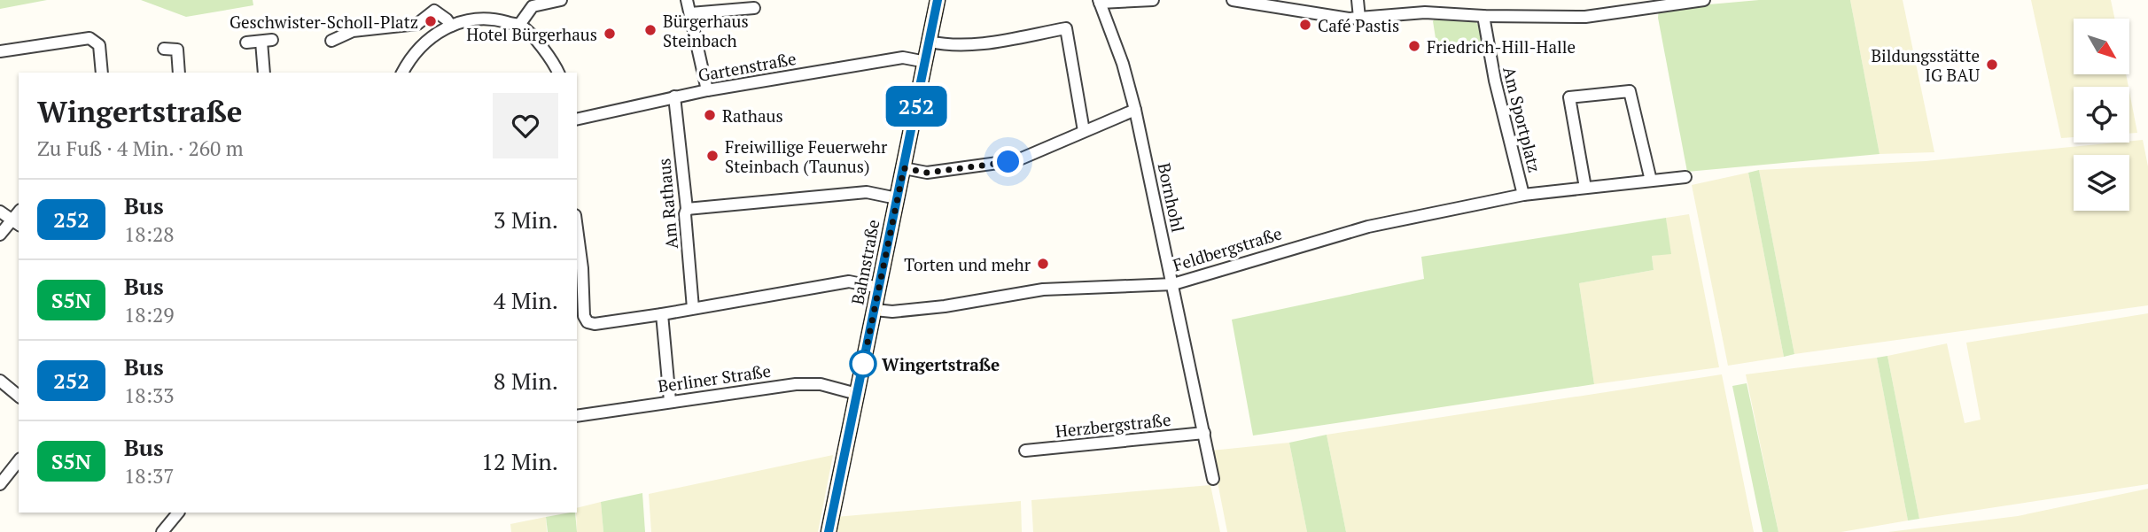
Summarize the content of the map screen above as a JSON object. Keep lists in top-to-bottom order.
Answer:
{
  "streets": {
    "main road": ["Bahnstraße"],
    "street": [
      "Gartenstraße",
      "Am Sportplatz",
      "Bornhohl",
      "Am Rathaus",
      "Feldbergstraße",
      "Berliner Straße",
      "Herzbergstraße"
    ]
  },
  "crossings": [
    ["Gartenstraße", "Am Rathaus"],
    ["Gartenstraße", "Bahnstraße"],
    ["Am Sportplatz", "Feldbergstraße"],
    ["Bornhohl", "Feldbergstraße"],
    ["Bornhohl", "Herzbergstraße"],
    ["Feldbergstraße", "Bahnstraße"],
    ["Bahnstraße", "Berliner Straße"]
  ],
  "places": [
    "Geschwister-Scholl-Platz",
    "Café Pastis",
    "Bürgerhaus Steinbach",
    "Hotel Bürgerhaus",
    "Friedrich-Hill-Halle",
    "Bildungsstätte IG BAU",
    "Rathaus",
    "Freiwillige Feuerwehr Steinbach (Taunus)",
    "Torten und mehr",
    "Wingertstraße"
  ],
  "lines": ["bus line 252"],
  "north": "bottom right",
  "page": {
    "on_map": "252",
    "heading": ["Wingertstraße", "Zu Fuß · 4 Min. · 260 m"],
    "list": [
      {
        "mark": "252",
        "name": "Bus",
        "note": "18:28",
        "value": "3 Min."
      },
      {
        "mark": "S5N",
        "name": "Bus",
        "note": "18:29",
        "value": "4 Min."
      },
      {
        "mark": "252",
        "name": "Bus",
        "note": "18:33",
        "value": "8 Min."
      },
      {
        "mark": "S5N",
        "name": "Bus",
        "note": "18:37",
        "value": "12 Min."
      }
    ]
  }
}
